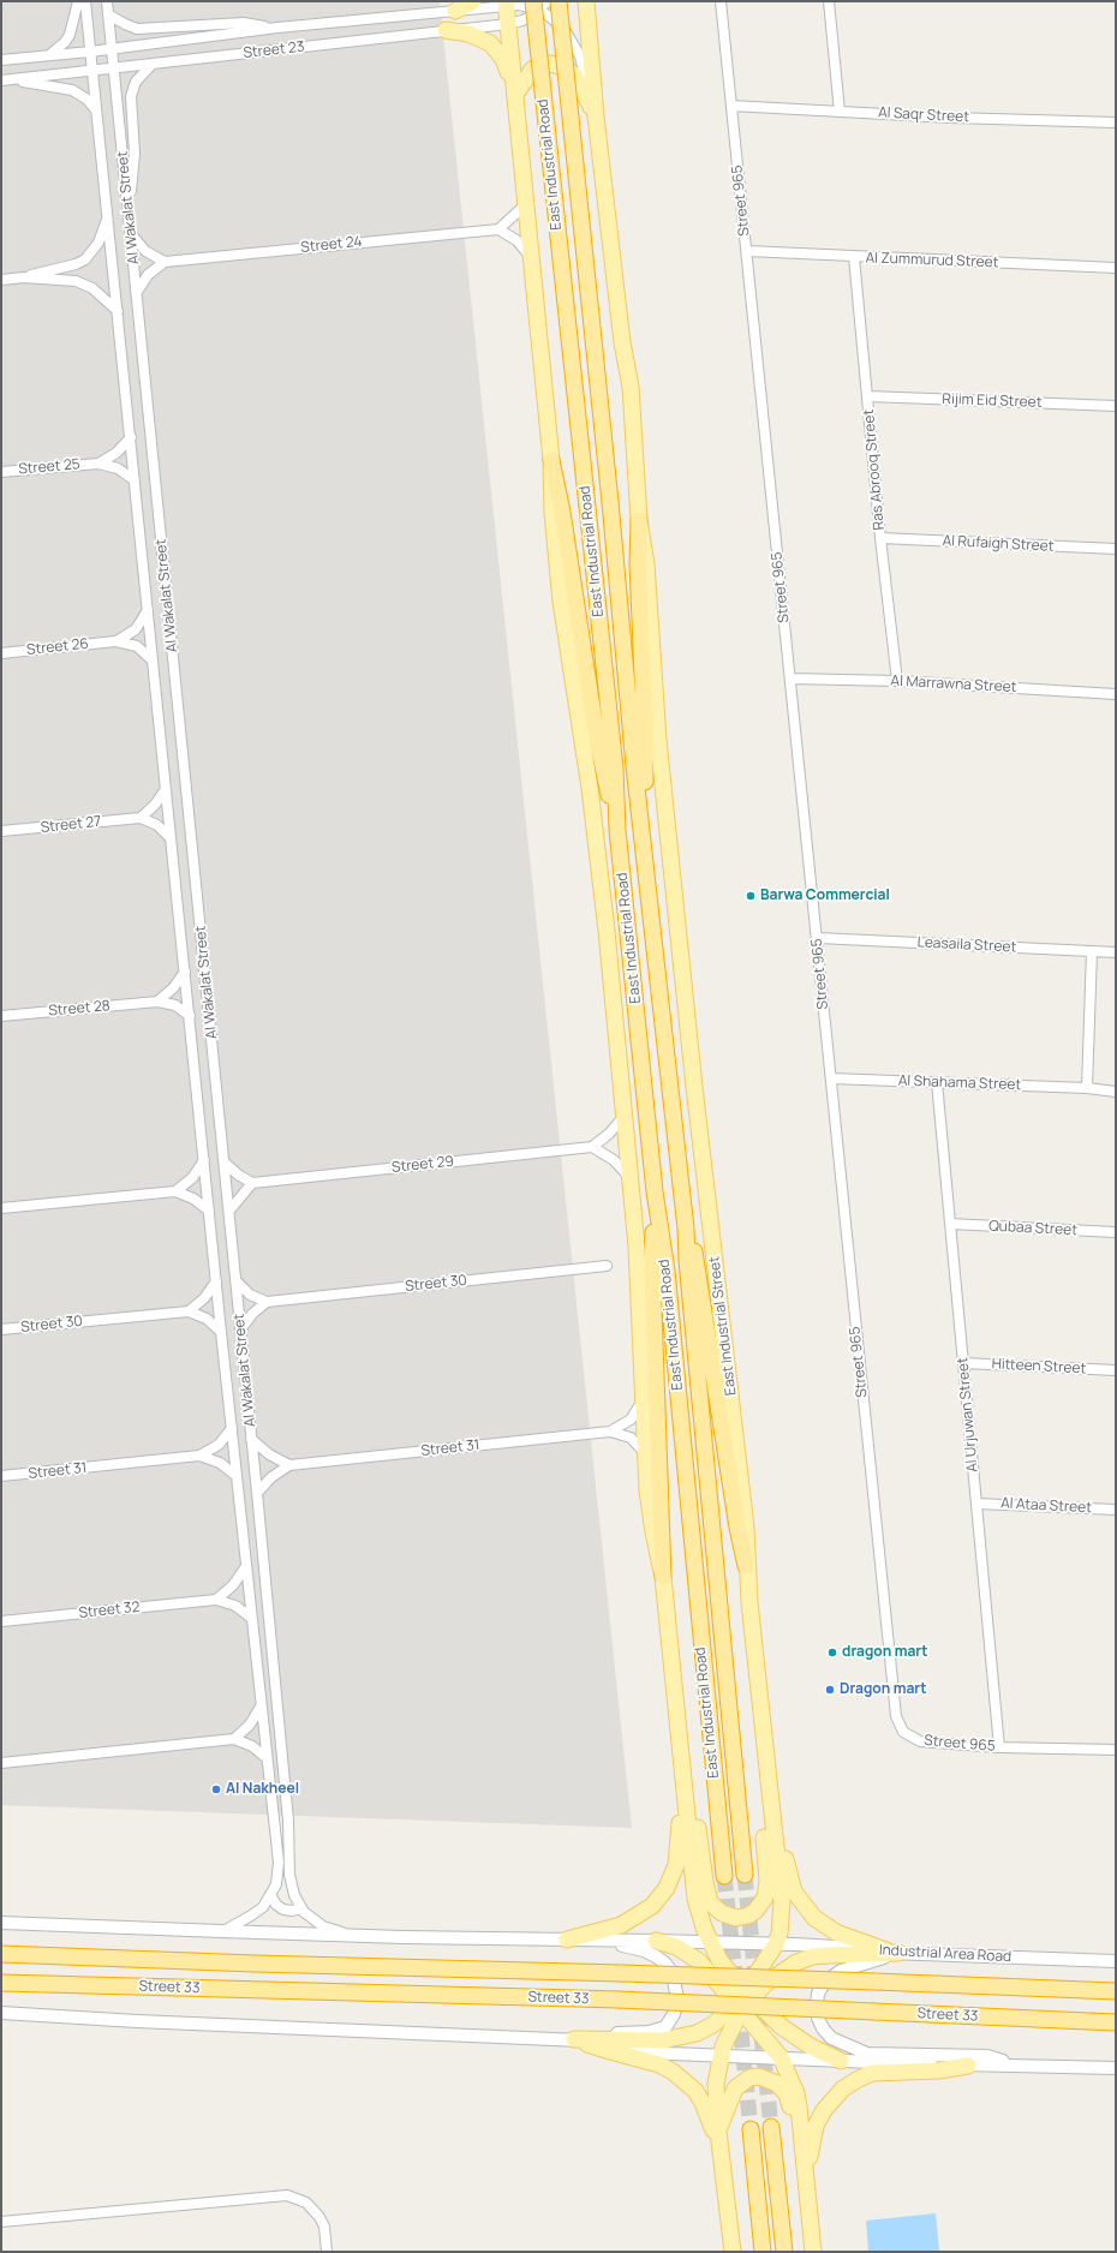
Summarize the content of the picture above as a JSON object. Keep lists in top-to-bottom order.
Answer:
{
  "streets": {
    "highway": ["East Industrial Road", "Street 33"],
    "main road": ["East Industrial Street"],
    "street": [
      "Street 23",
      "Al Saqr Street",
      "Street 965",
      "Al Wakalat Street",
      "Street 24",
      "Al Zummurud Street",
      "Rijim Eid Street",
      "Street 25",
      "Ras Abrooq Street",
      "Al Rufaigh Street",
      "Street 26",
      "Al Marrawna Street",
      "Street 27",
      "Leasaila Street",
      "Street 28",
      "Al Shahama Street",
      "Street 29",
      "Qubaa Street",
      "Street 30",
      "Hitteen Street",
      "Al Urjuwan Street",
      "Street 31",
      "Al Ataa Street",
      "Street 32",
      "Industrial Area Road"
    ]
  },
  "crossings": [
    ["Street 23", "East Industrial Road"],
    ["Street 23", "Al Wakalat Street"],
    ["Al Saqr Street", "Street 965"],
    ["East Industrial Road", "Street 31"],
    ["Street 965", "Al Zummurud Street"],
    ["Street 965", "Al Marrawna Street"],
    ["Street 965", "Leasaila Street"],
    ["Street 965", "Al Shahama Street"],
    ["Street 965", "Al Urjuwan Street"],
    ["Al Wakalat Street", "Street 25"],
    ["Al Wakalat Street", "Street 26"],
    ["Al Wakalat Street", "Street 28"],
    ["Al Wakalat Street", "Street 31"],
    ["Al Wakalat Street", "Street 32"],
    ["Al Zummurud Street", "Ras Abrooq Street"],
    ["Rijim Eid Street", "Ras Abrooq Street"],
    ["Ras Abrooq Street", "Al Rufaigh Street"],
    ["Ras Abrooq Street", "Al Marrawna Street"],
    ["Al Shahama Street", "Al Urjuwan Street"],
    ["Qubaa Street", "Al Urjuwan Street"],
    ["Hitteen Street", "Al Urjuwan Street"],
    ["Al Urjuwan Street", "Al Ataa Street"]
  ],
  "places": [
    "Barwa Commercial",
    "dragon mart",
    "Dragon mart",
    "Al Nakheel"
  ]
}
